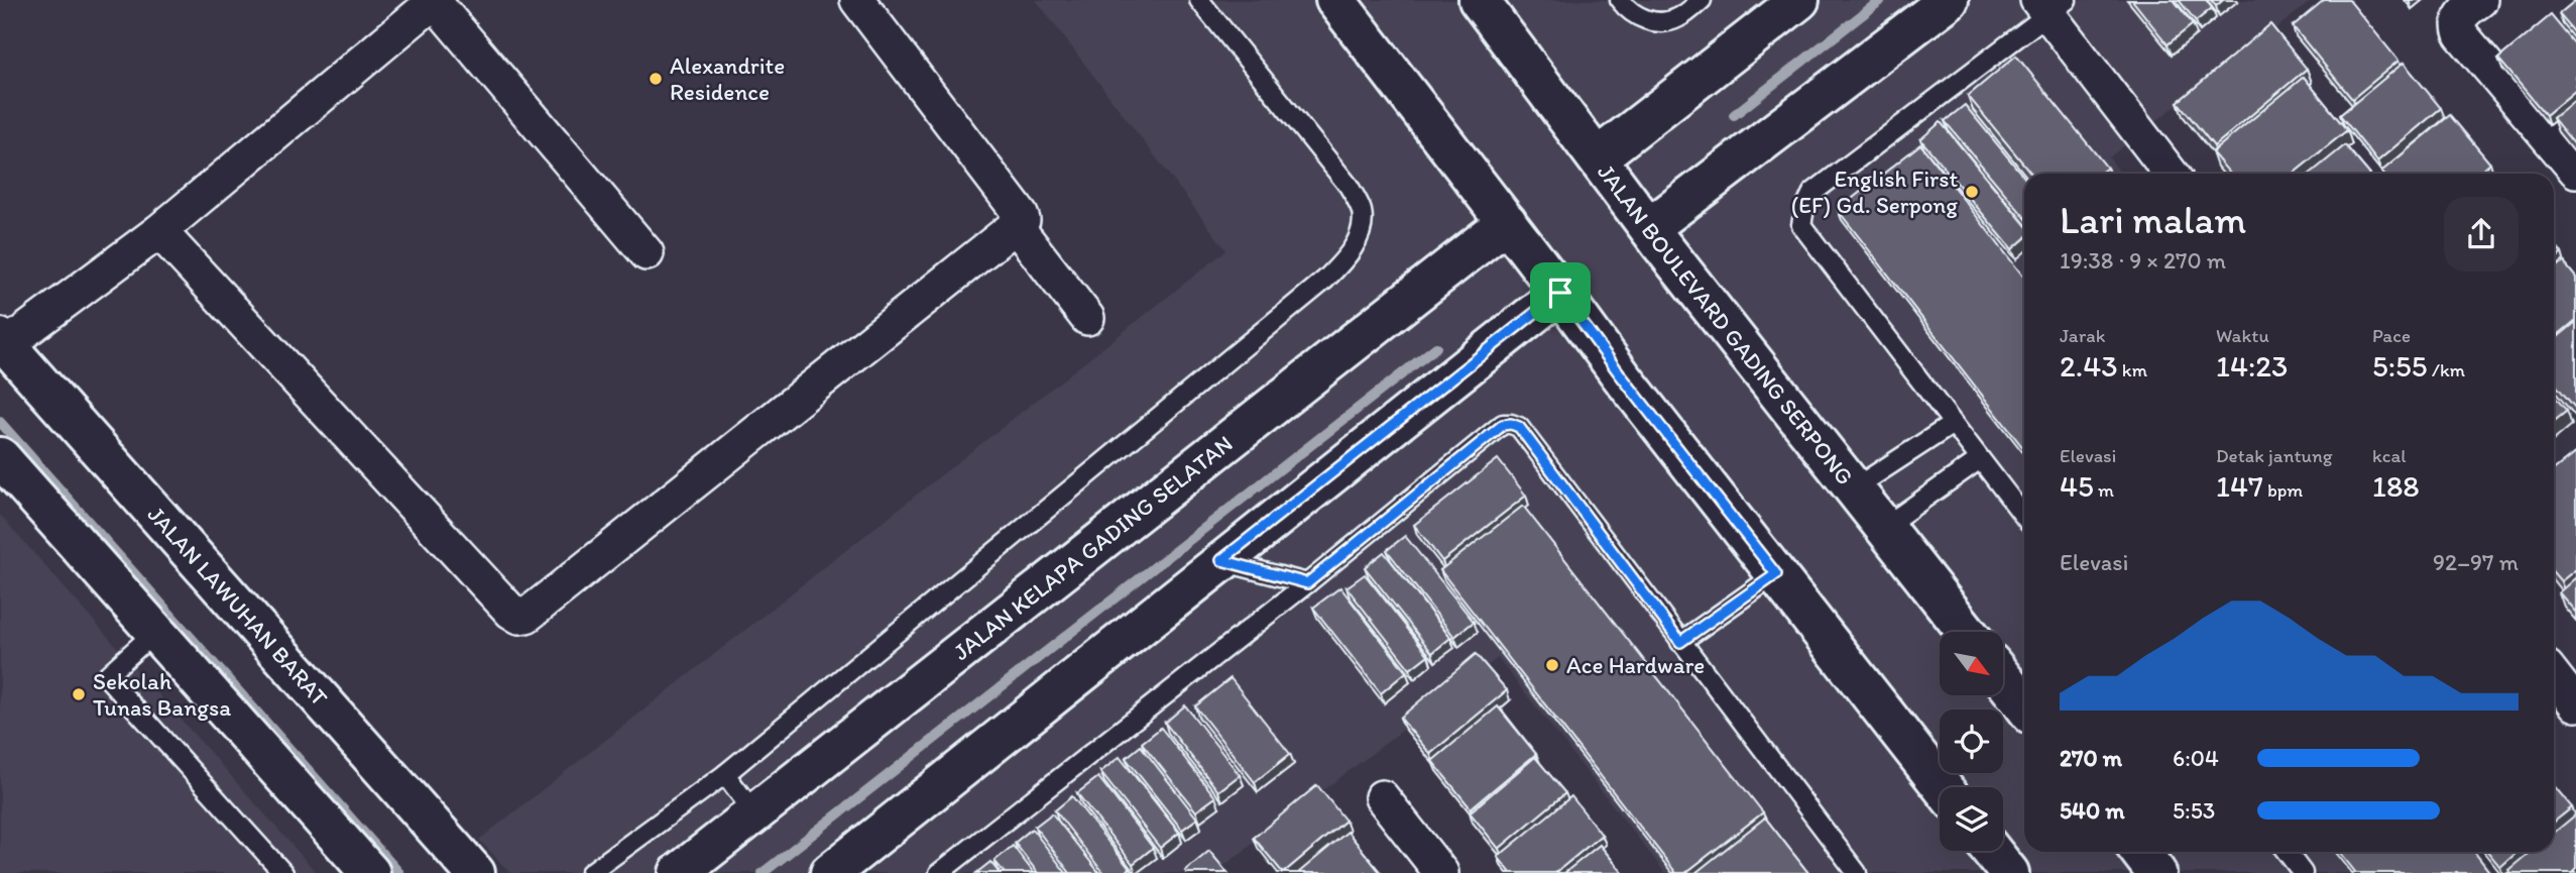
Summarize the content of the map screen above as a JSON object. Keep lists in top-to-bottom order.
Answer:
{
  "streets": {
    "street": ["JALAN BOULEVARD GADING SERPONG", "JALAN KELAPA GADING SELATAN", "JALAN LAWUHAN BARAT"]
  },
  "places": [
    "Alexandrite Residence",
    "English First (EF) Gd. Serpong",
    "Ace Hardware",
    "Sekolah Tunas Bangsa"
  ],
  "north": "bottom right",
  "page": {
    "heading": ["Lari malam", "19:38 · 9 × 270 m"],
    "stats": [
      ["Jarak", "2.43 km"],
      ["Waktu", "14:23"],
      ["Pace", "5:55 /km"],
      ["Elevasi", "45 m"],
      ["Detak jantung", "147 bpm"],
      ["kcal", "188"]
    ],
    "chart": ["Elevasi", "92–97 m"],
    "list": [
      {
        "name": "270 m",
        "note": "6:04"
      },
      {
        "name": "540 m",
        "note": "5:53"
      }
    ]
  }
}
